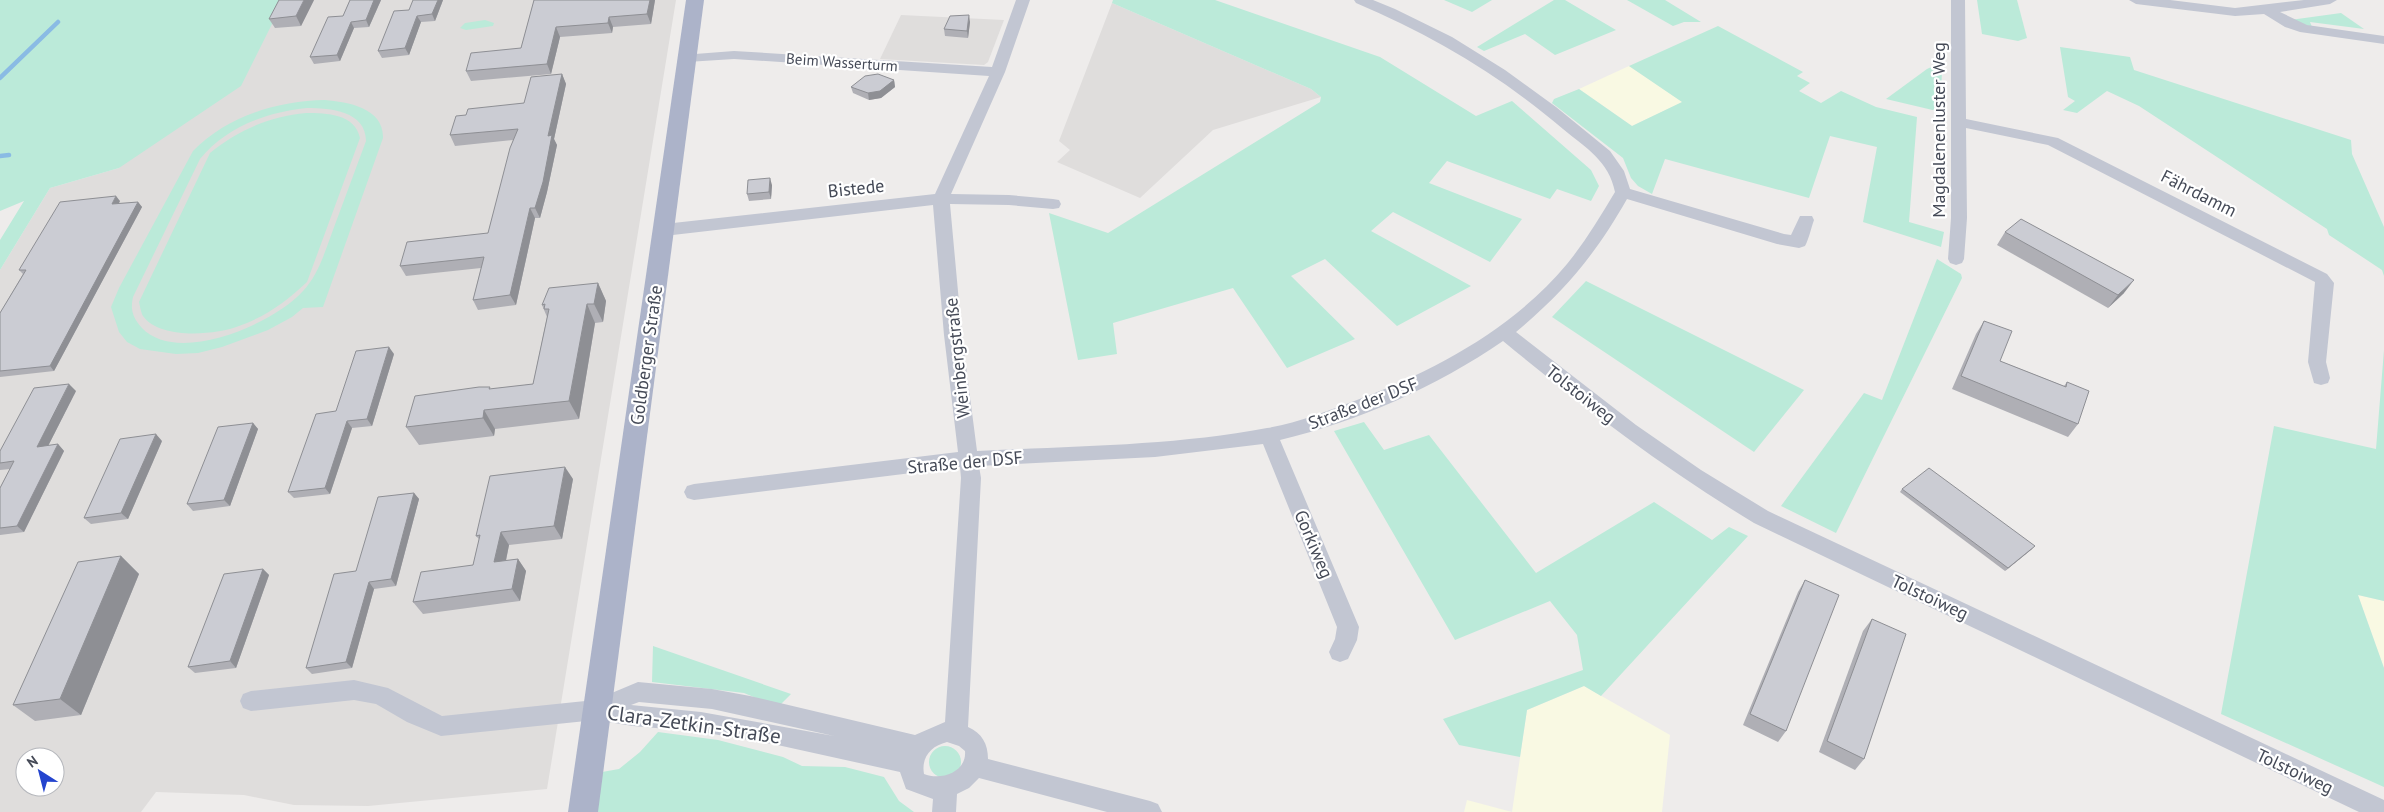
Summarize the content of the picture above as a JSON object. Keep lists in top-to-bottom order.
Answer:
{
  "streets": {
    "main road": ["Goldberger Straße"],
    "street": [
      "Beim Wasserturm",
      "Magdalenenluster Weg",
      "Bistede",
      "Fährdamm",
      "Weinbergstraße",
      "Tolstoiweg",
      "Straße der DSF",
      "Gorkiweg",
      "Clara-Zetkin-Straße"
    ]
  },
  "crossings": [
    ["Beim Wasserturm", "Goldberger Straße"],
    ["Beim Wasserturm", "Weinbergstraße"],
    ["Magdalenenluster Weg", "Fährdamm"],
    ["Bistede", "Goldberger Straße"],
    ["Bistede", "Weinbergstraße"],
    ["Goldberger Straße", "Clara-Zetkin-Straße"],
    ["Weinbergstraße", "Straße der DSF"],
    ["Weinbergstraße", "Clara-Zetkin-Straße"],
    ["Tolstoiweg", "Straße der DSF"],
    ["Straße der DSF", "Gorkiweg"]
  ],
  "north": "top left"
}
